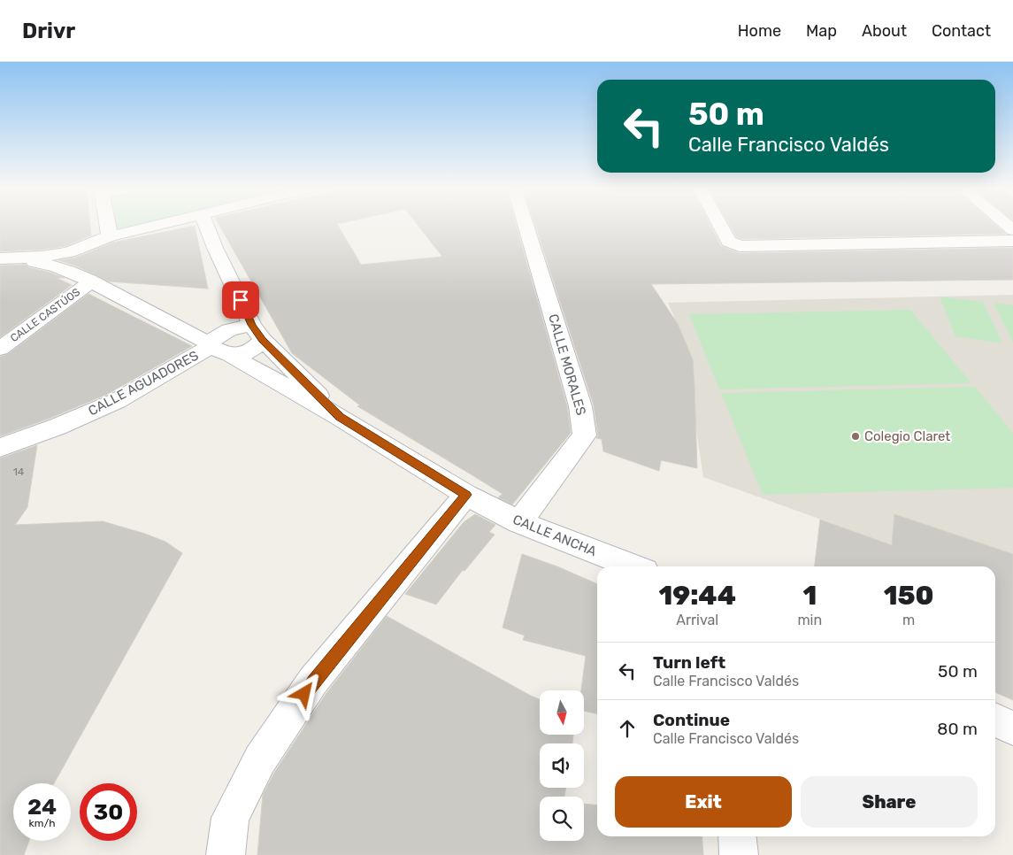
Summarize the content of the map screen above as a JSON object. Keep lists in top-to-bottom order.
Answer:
{
  "streets": {
    "street": [
      "CALLE CASTÚOS",
      "CALLE MORALES",
      "CALLE AGUADORES",
      "CALLE ANCHA"
    ]
  },
  "crossings": [
    ["CALLE MORALES", "CALLE ANCHA"]
  ],
  "places": ["Colegio Claret"],
  "house_numbers": ["14"],
  "north": "bottom",
  "page": {
    "header": "Drivr",
    "nav": [
      "Home",
      "Map",
      "About",
      "Contact"
    ],
    "turn": ["50 m", "Calle Francisco Valdés"],
    "eta": [
      "19:44",
      "Arrival",
      "1",
      "min",
      "150",
      "m"
    ],
    "list": [
      {
        "name": "Turn left",
        "note": "Calle Francisco Valdés",
        "value": "50 m"
      },
      {
        "name": "Continue",
        "note": "Calle Francisco Valdés",
        "value": "80 m"
      }
    ],
    "buttons": ["Exit", "Share"],
    "speed": "24 km/h",
    "limit": "30"
  }
}
